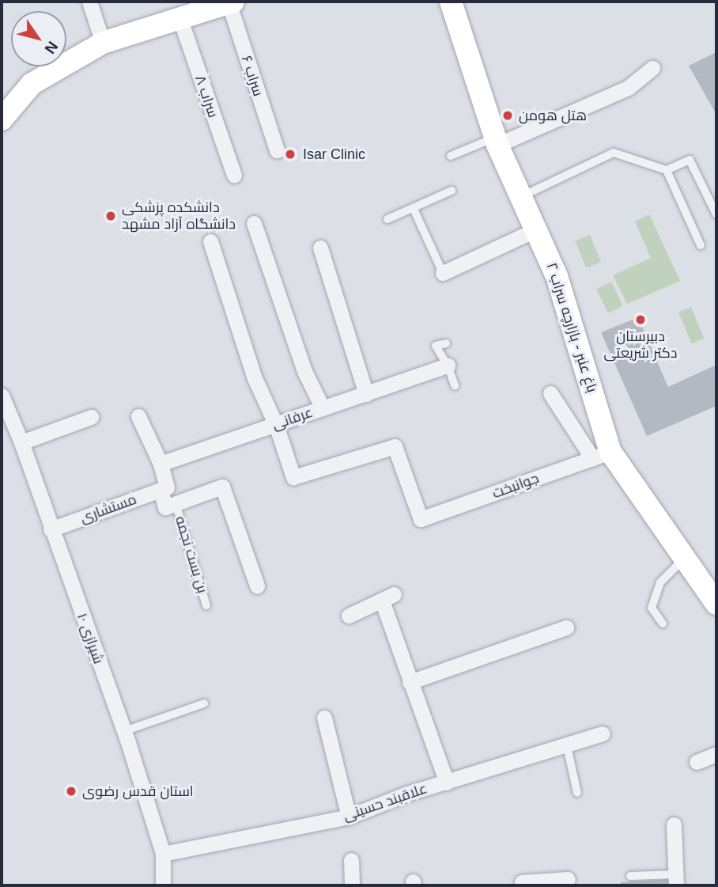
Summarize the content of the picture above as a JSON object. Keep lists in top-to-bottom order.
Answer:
{
  "streets": {
    "street": [
      "سراب ۶",
      "سراب ۸",
      "باغ عنبر - بازارچه سراب ۲",
      "عرفانی",
      "جوانبخت",
      "مستشاری",
      "شیرازی ۱۰",
      "علاقبند حسینی"
    ],
    "lane": ["بن بست نجمه"]
  },
  "crossings": [
    ["باغ عنبر - بازارچه سراب ۲", "جوانبخت"],
    ["عرفانی", "جوانبخت"],
    ["مستشاری", "شیرازی ۱۰"],
    ["شیرازی ۱۰", "علاقبند حسینی"]
  ],
  "places": [
    "هتل هومن",
    "Isar Clinic",
    "دانشکده پزشکی دانشگاه آزاد مشهد",
    "دبیرستان دکتر شریعتی",
    "استان قدس رضوی"
  ],
  "north": "bottom right"
}
